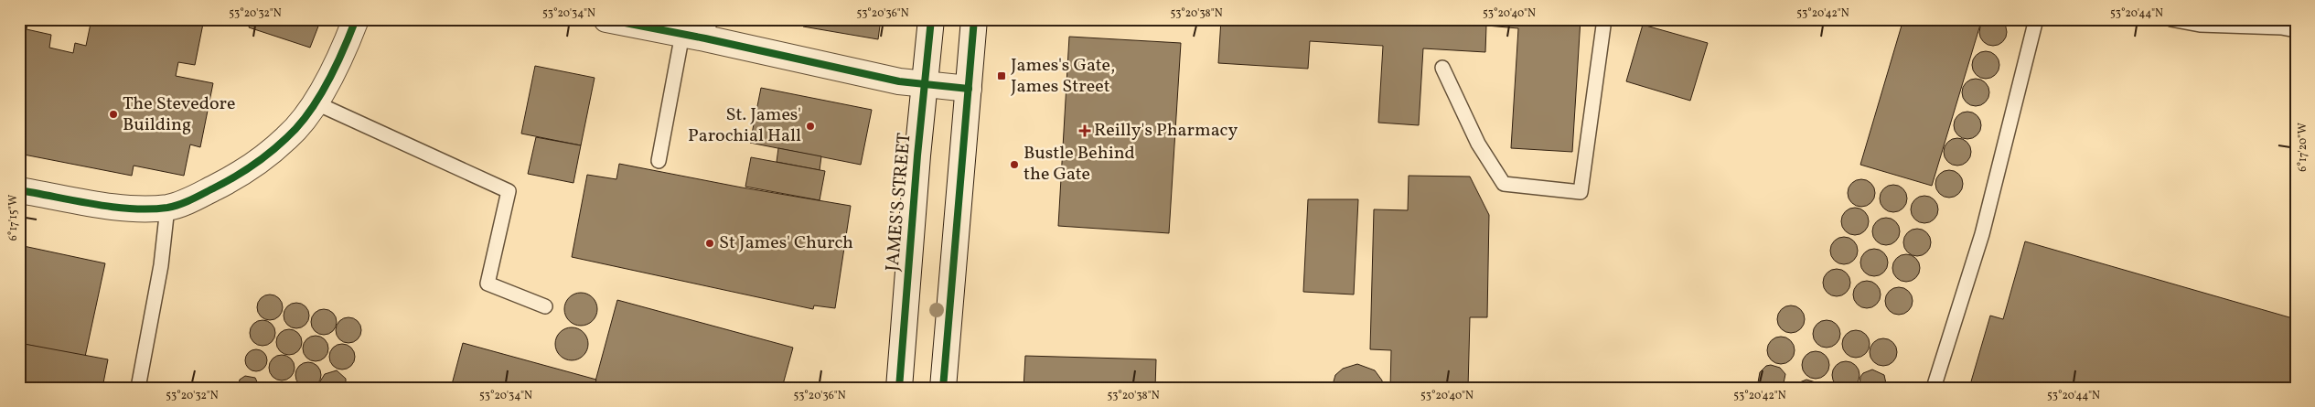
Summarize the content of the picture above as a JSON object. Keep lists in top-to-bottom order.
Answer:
{
  "streets": {
    "street": ["JAMES'S STREET"]
  },
  "places": {
    "transit": ["James's Gate, James Street"],
    "other": [
      "The Stevedore Building",
      "St. James' Parochial Hall",
      "Bustle Behind the Gate",
      "St James' Church"
    ],
    "health": ["Reilly's Pharmacy"]
  },
  "coordinates": [
    "53°20'32\"N",
    "53°20'34\"N",
    "53°20'36\"N",
    "53°20'38\"N",
    "53°20'40\"N",
    "53°20'42\"N",
    "53°20'44\"N",
    "6°17'20\"W",
    "6°17'15\"W"
  ]
}
